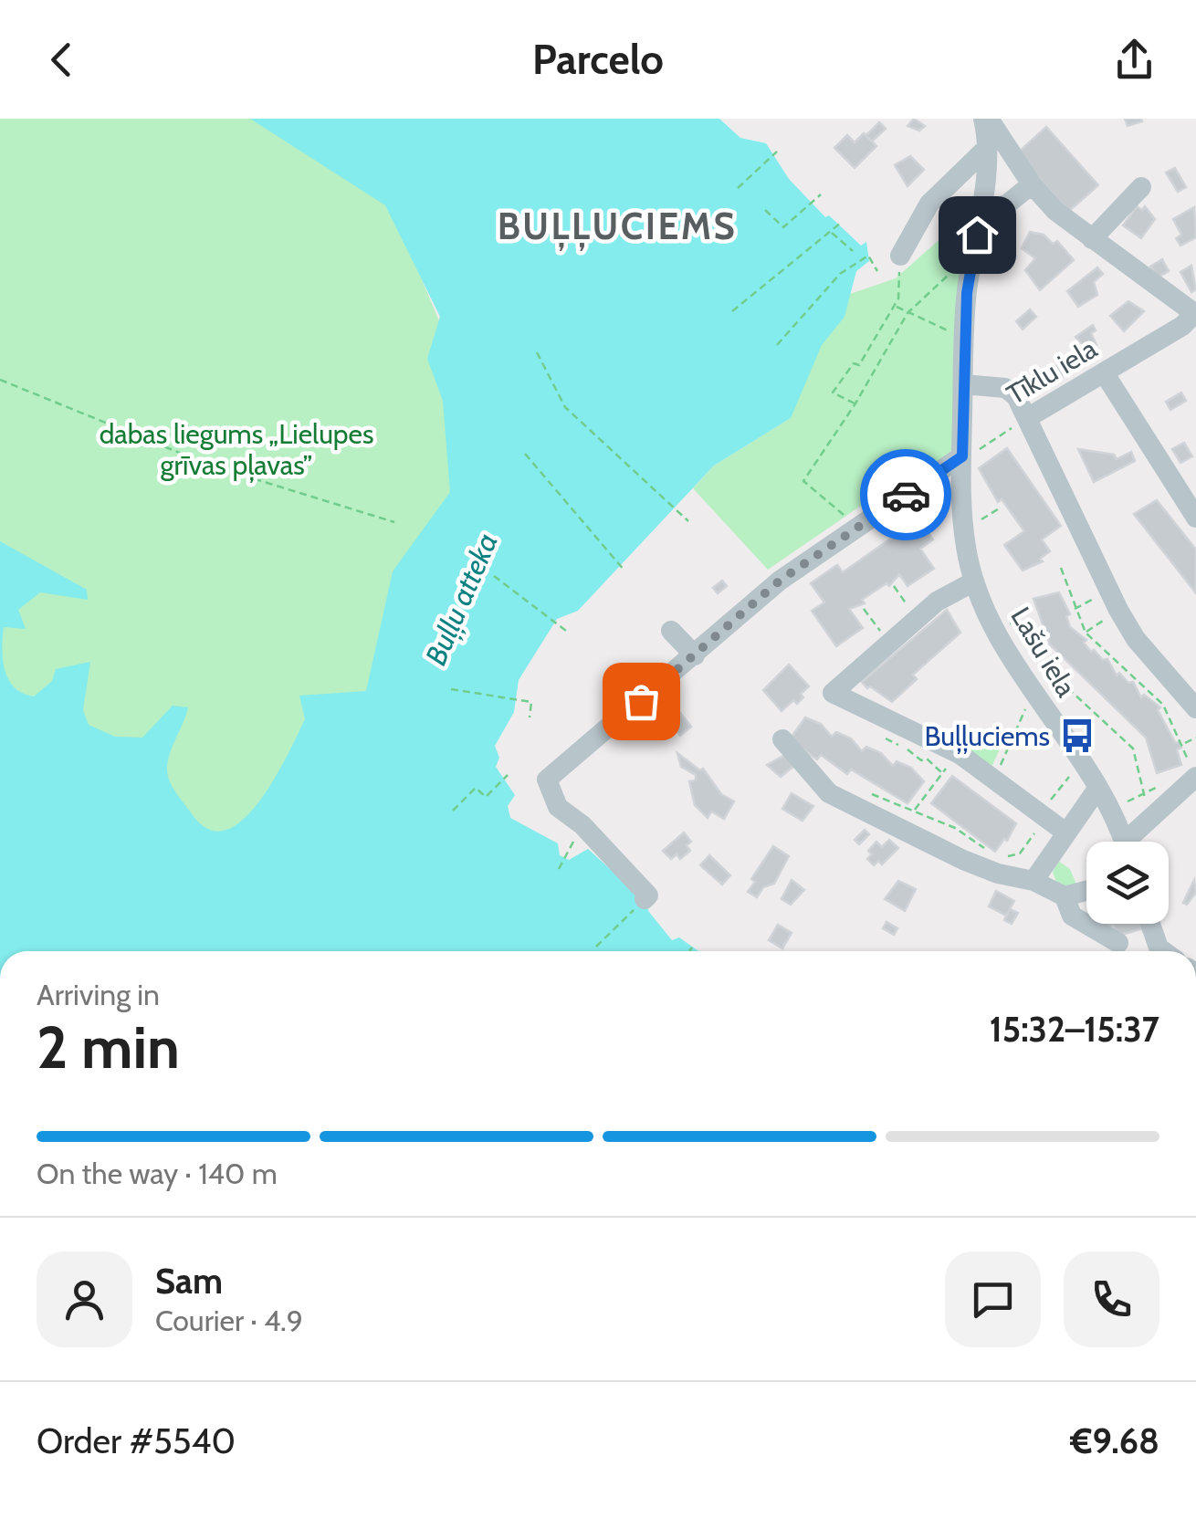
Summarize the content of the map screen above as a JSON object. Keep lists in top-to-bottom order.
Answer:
{
  "streets": {
    "street": ["Tīklu iela", "Lašu iela"]
  },
  "crossings": [
    ["Tīklu iela", "Lašu iela"]
  ],
  "districts": ["BUĻĻUCIEMS"],
  "water": ["Buļļu atteka"],
  "parks": ["dabas liegums „Lielupes grīvas pļavas”"],
  "places": {
    "bus stop": ["Buļļuciems"]
  },
  "page": {
    "header": "Parcelo",
    "heading": ["2 min", "Arriving in", "15:32–15:37"],
    "panel": [
      "Sam",
      "Courier · 4.9",
      "Order #5540",
      "€9.68"
    ],
    "bar": "On the way · 140 m"
  }
}
